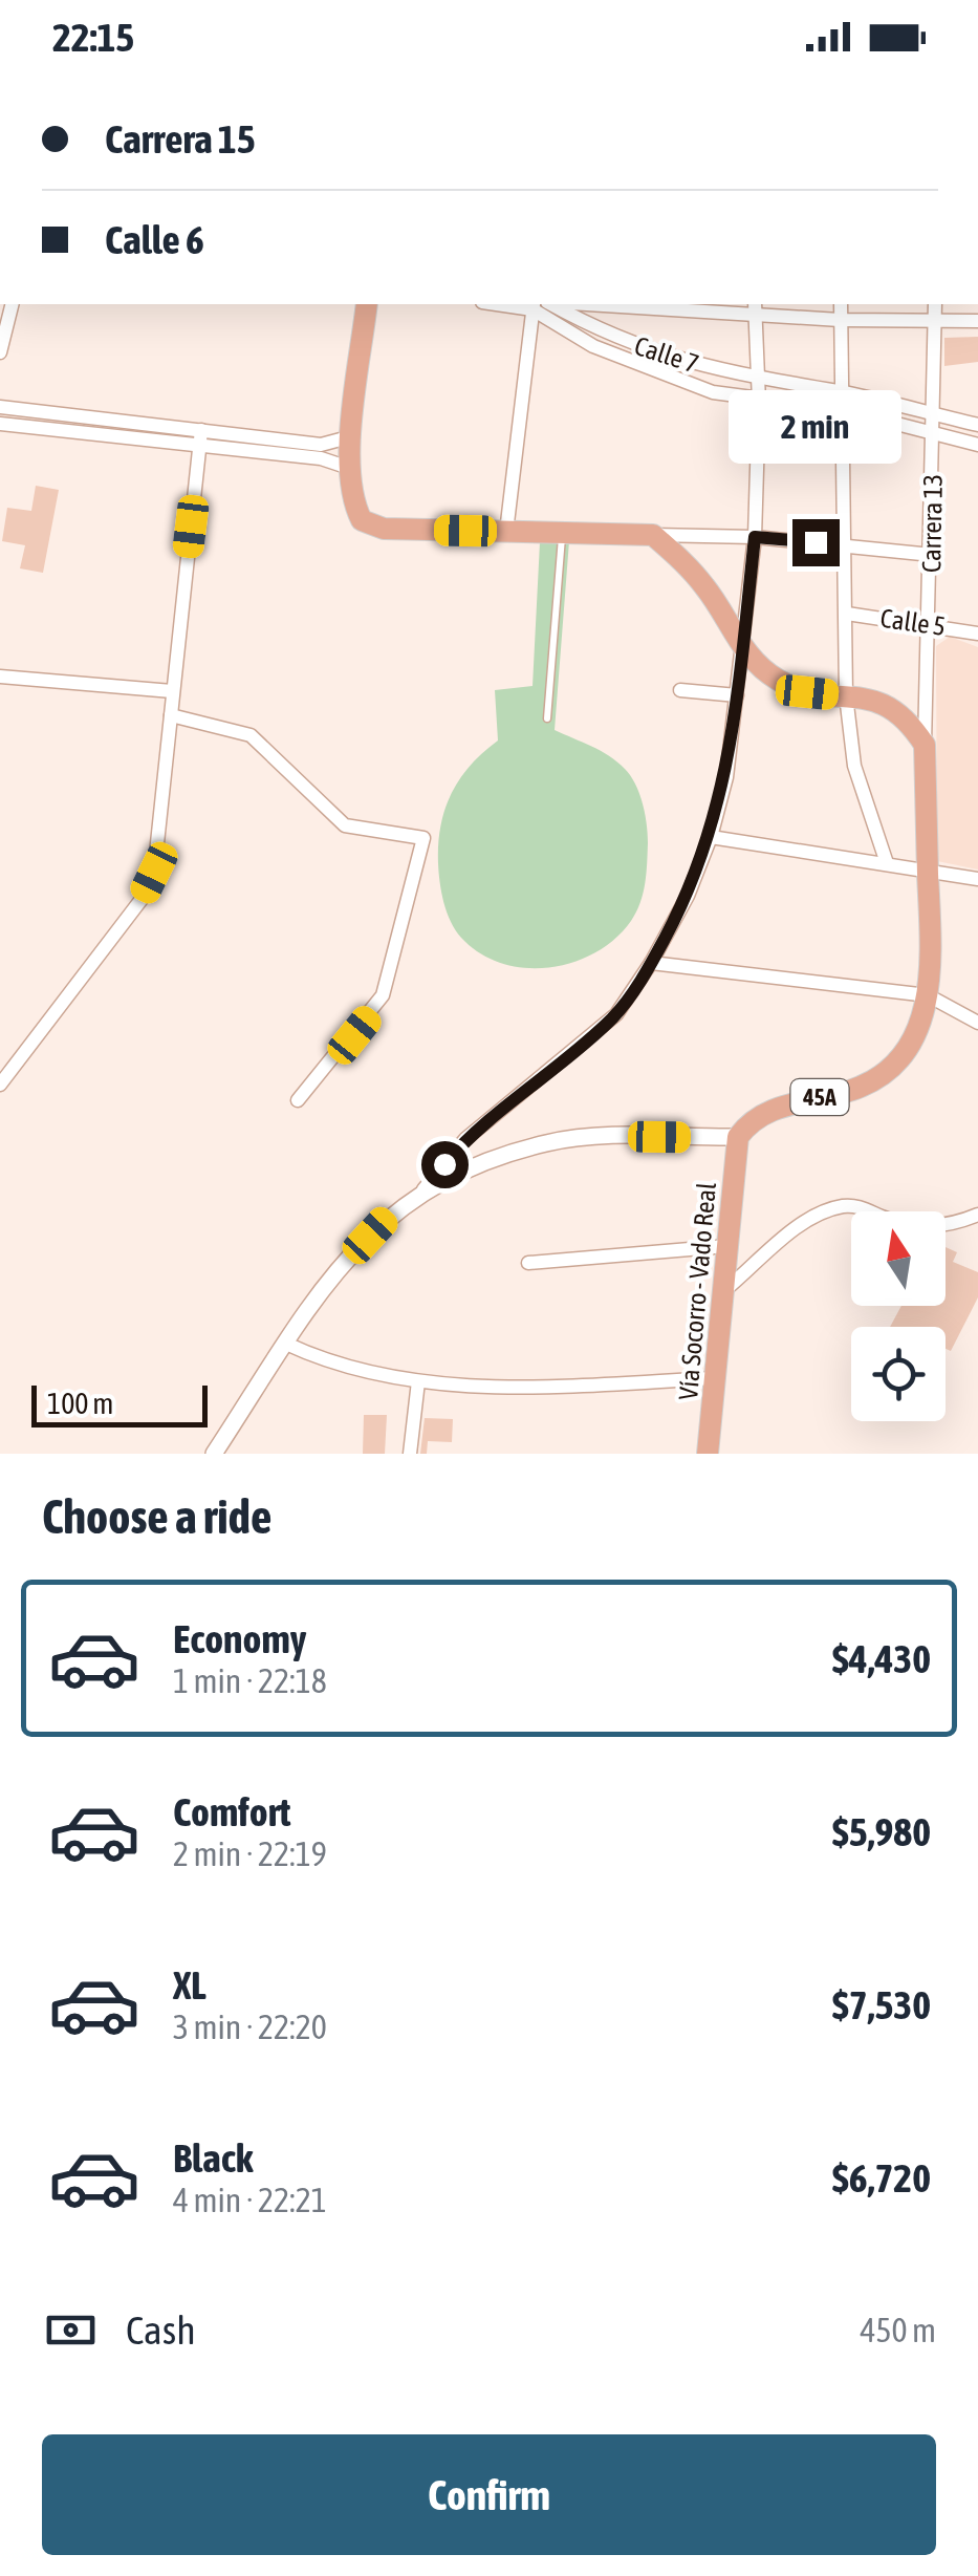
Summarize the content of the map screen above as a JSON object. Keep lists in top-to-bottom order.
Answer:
{
  "streets": {
    "highway": ["45A", "Vía Socorro - Vado Real"],
    "street": ["Calle 7", "Carrera 13", "Calle 5"]
  },
  "crossings": [
    ["Calle 7", "Carrera 13"],
    ["Carrera 13", "Calle 5"],
    ["Carrera 13", "45A"],
    ["45A", "Vía Socorro - Vado Real"]
  ],
  "scale_bar": "100 m",
  "north": "top",
  "page": {
    "status": "22:15",
    "banner": ["Carrera 15", "Calle 6"],
    "bubble": "2 min",
    "scale": "100 m",
    "heading": "Choose a ride",
    "list": [
      {
        "name": "Economy",
        "note": "1 min · 22:18",
        "value": "$4,430"
      },
      {
        "name": "Comfort",
        "note": "2 min · 22:19",
        "value": "$5,980"
      },
      {
        "name": "XL",
        "note": "3 min · 22:20",
        "value": "$7,530"
      },
      {
        "name": "Black",
        "note": "4 min · 22:21",
        "value": "$6,720"
      }
    ],
    "pay": ["Cash", "450 m"],
    "buttons": "Confirm"
  }
}
